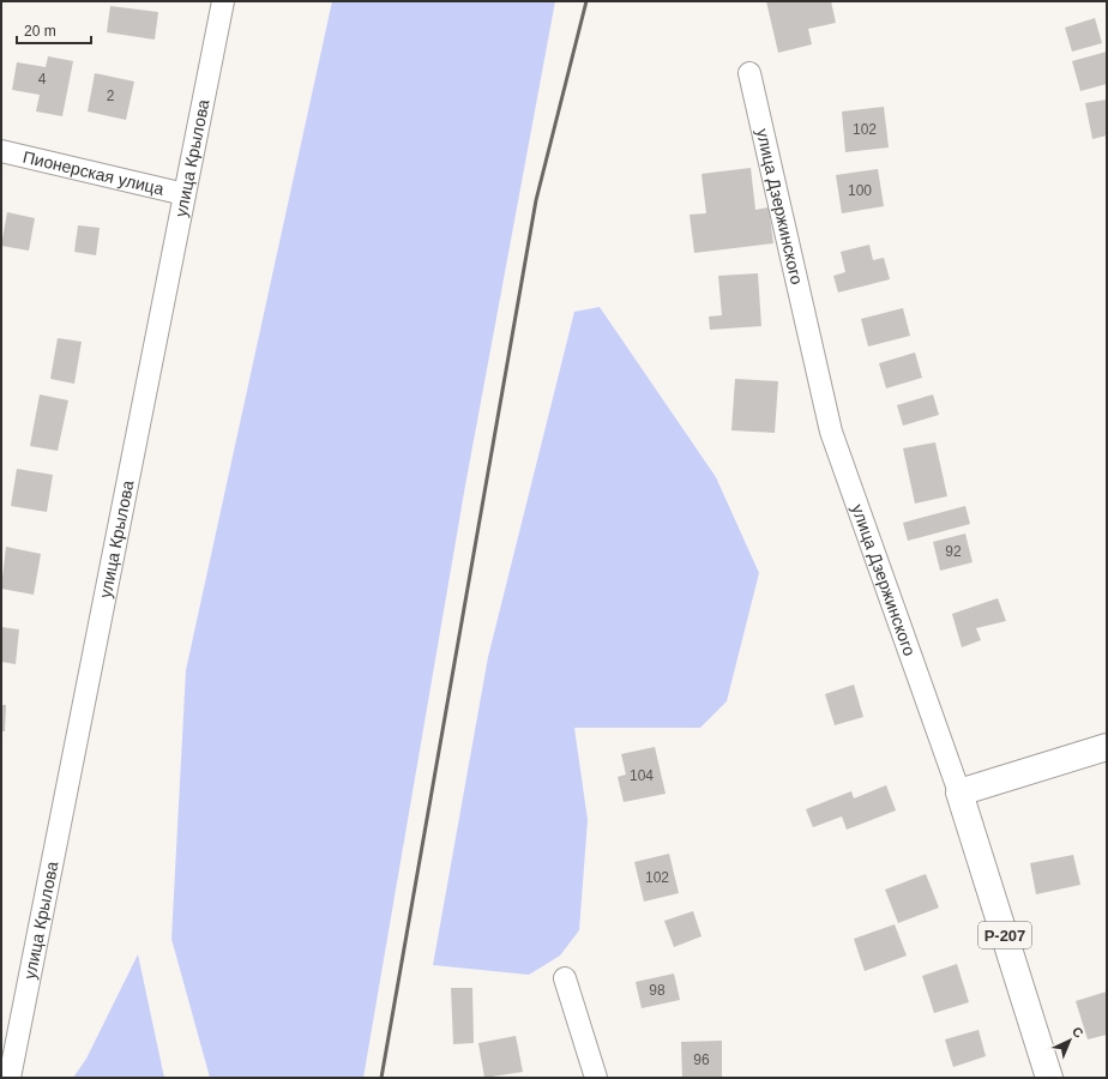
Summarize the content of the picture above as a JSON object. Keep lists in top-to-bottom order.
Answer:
{
  "streets": {
    "main road": ["улица Дзержинского", "Р-207"],
    "street": ["улица Крылова", "Пионерская улица"]
  },
  "crossings": [
    ["улица Крылова", "Пионерская улица"]
  ],
  "house_numbers": [
    "4",
    "2",
    "102",
    "100",
    "92",
    "104",
    "102",
    "98",
    "96"
  ],
  "scale_bar": "20 m",
  "north": "top right"
}
